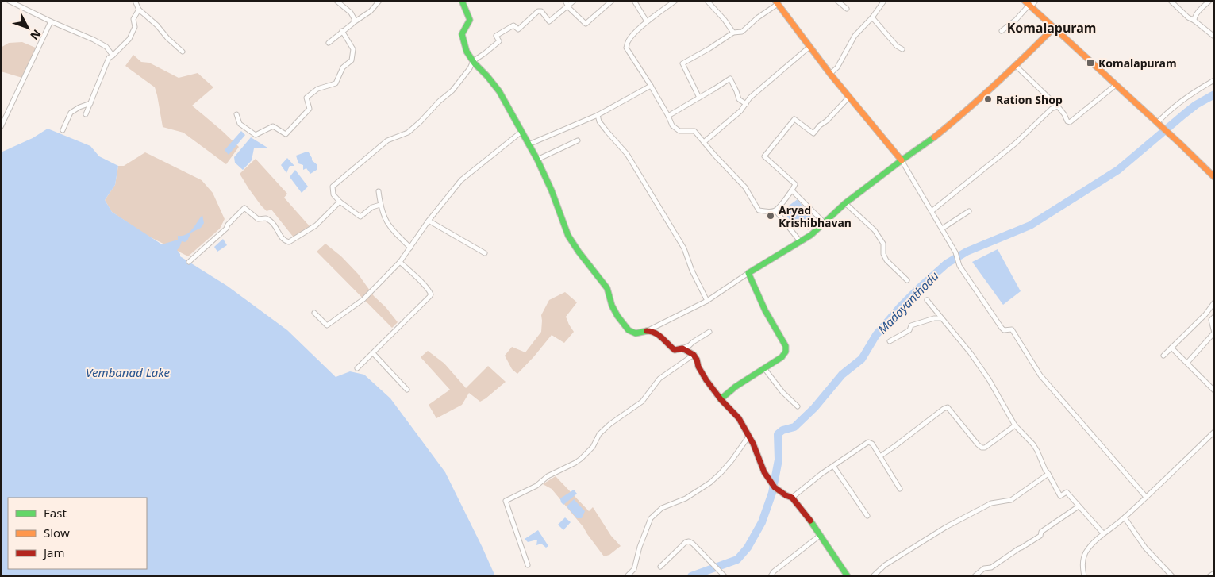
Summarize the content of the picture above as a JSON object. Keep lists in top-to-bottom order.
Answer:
{
  "districts": ["Komalapuram"],
  "water": ["Madayanthodu", "Vembanad Lake"],
  "places": {
    "transit": ["Komalapuram"],
    "other": ["Ration Shop", "Aryad Krishibhavan"]
  },
  "legend": ["Fast", "Slow", "Jam"],
  "north": "bottom right"
}
